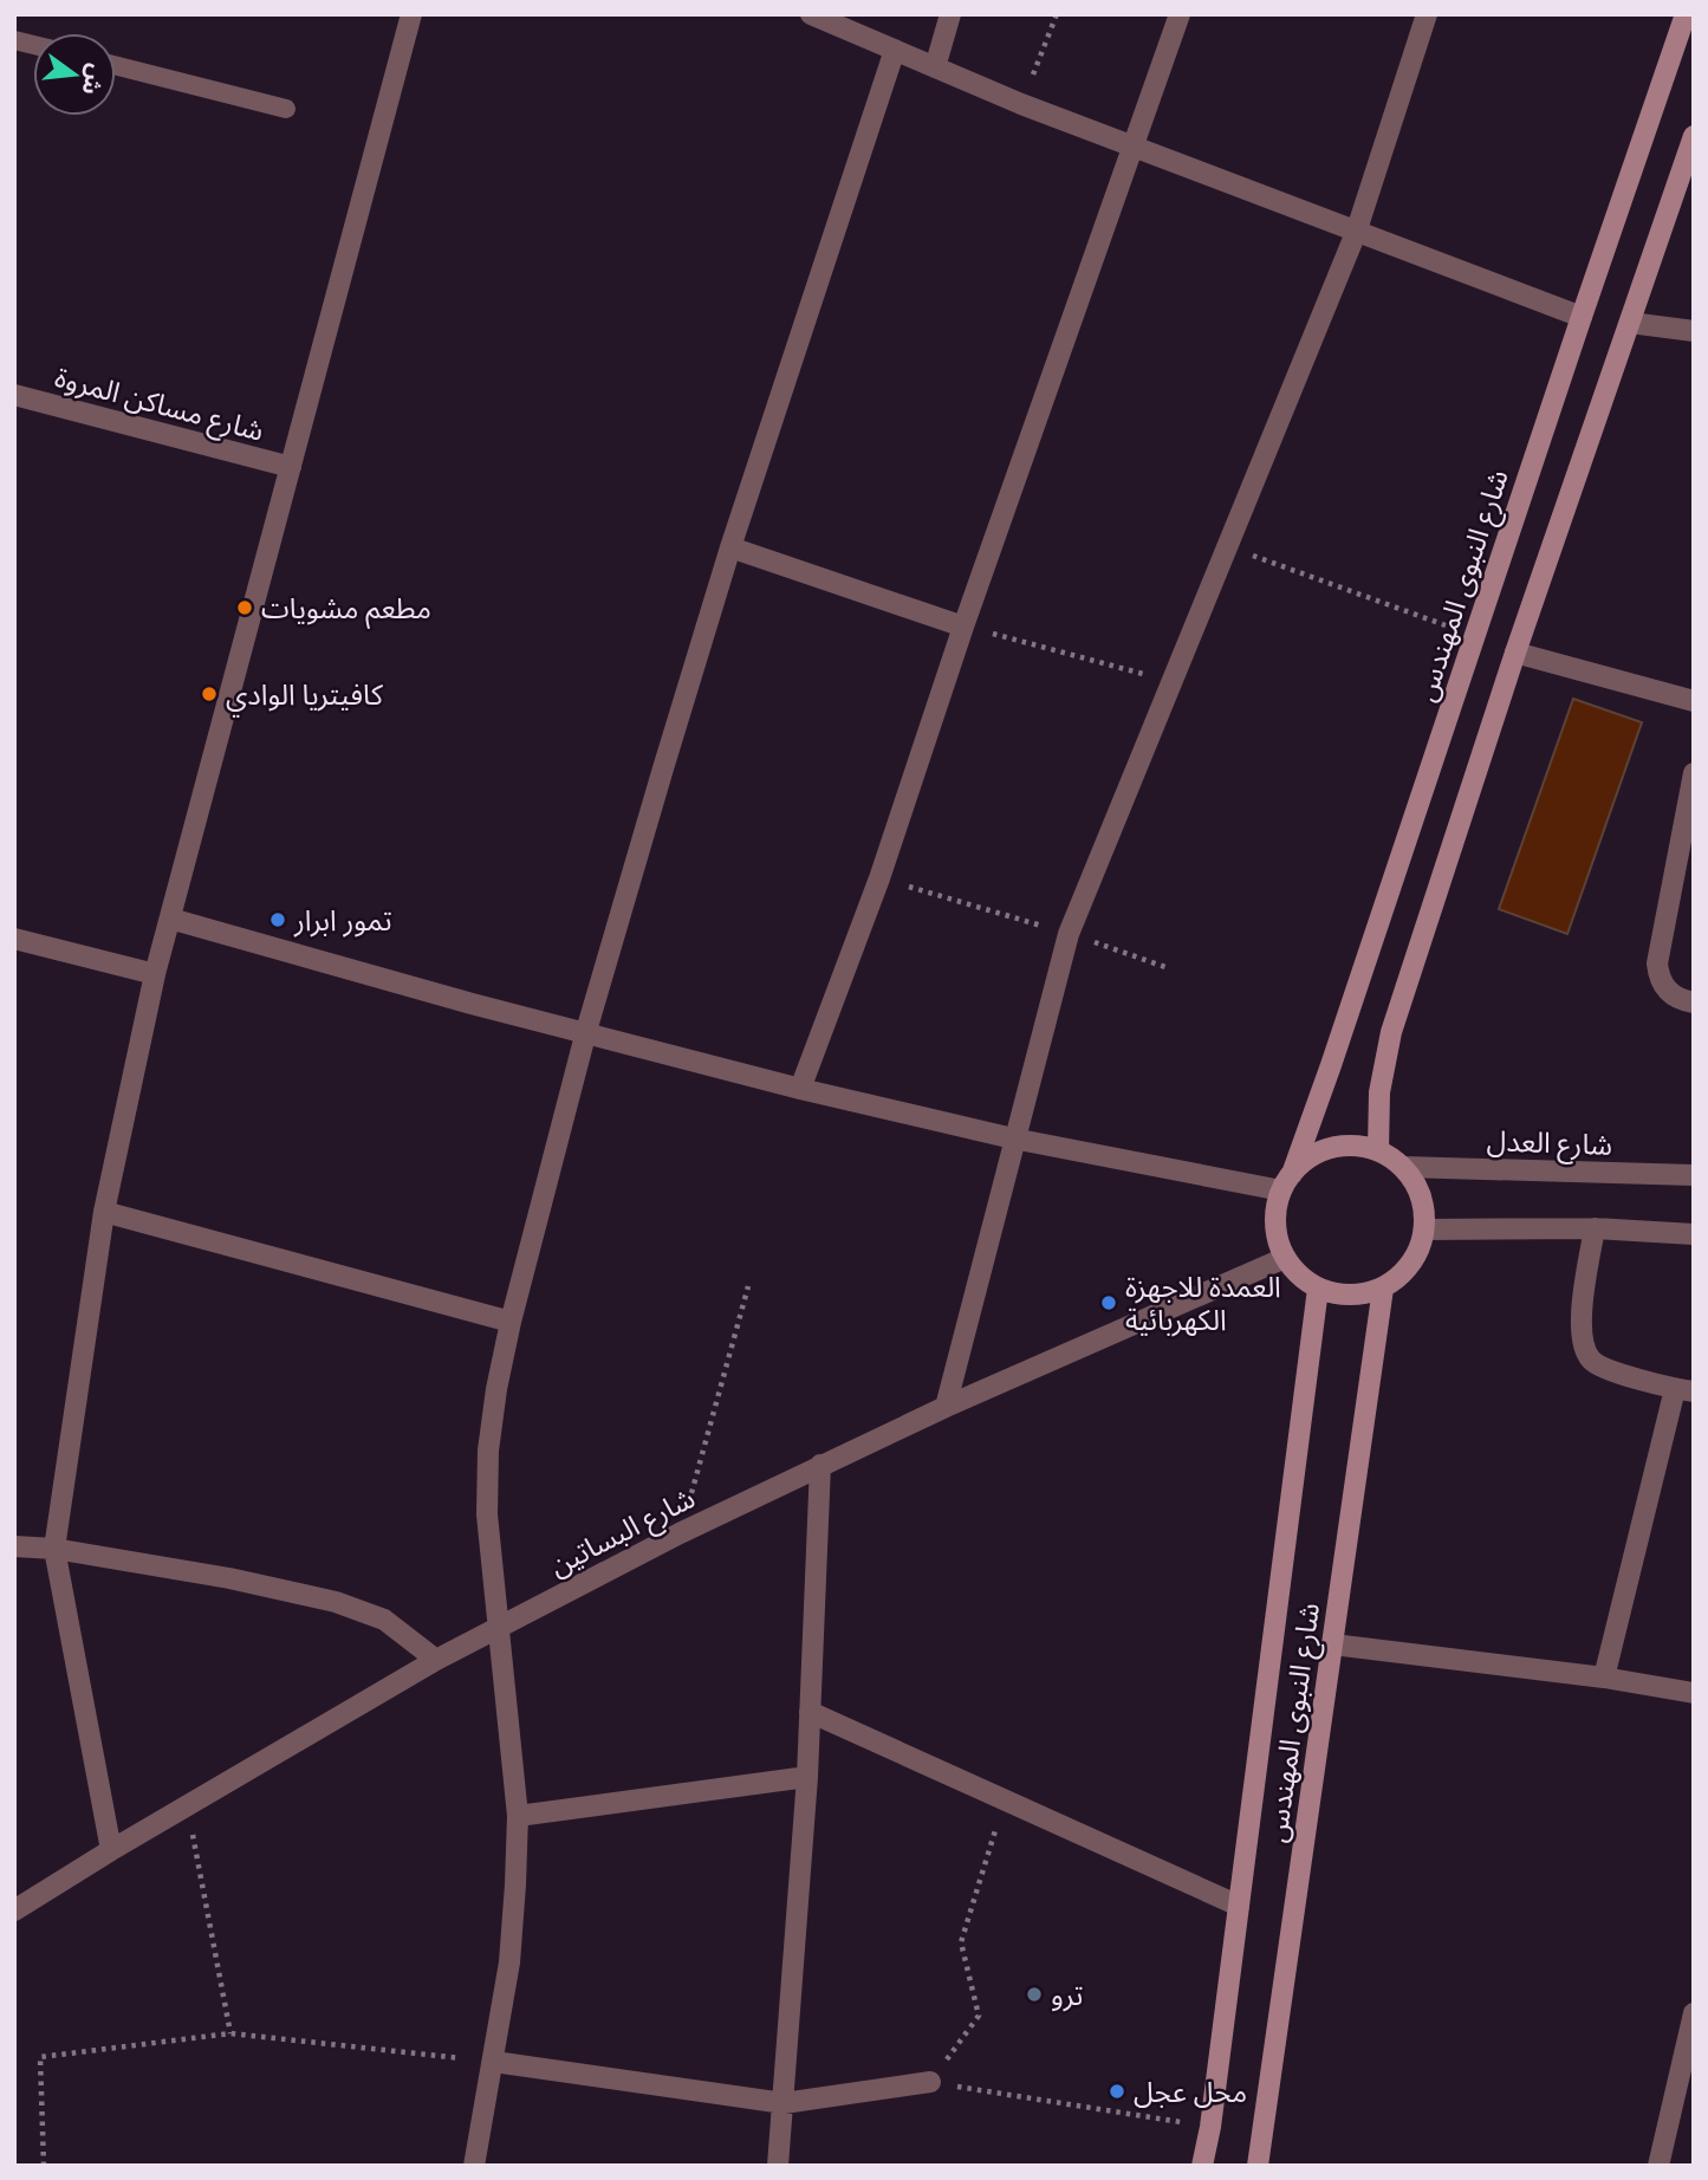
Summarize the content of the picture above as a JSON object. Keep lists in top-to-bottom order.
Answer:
{
  "streets": {
    "street": [
      "شارع مساكن المروة",
      "شارع النبوى المهندس",
      "شارع العدل",
      "شارع البساتين"
    ]
  },
  "crossings": [
    ["شارع النبوى المهندس", "شارع العدل"],
    ["شارع النبوى المهندس", "شارع البساتين"],
    ["شارع العدل", "شارع البساتين"]
  ],
  "places": [
    "مطعم مشويات",
    "كافيتريا الوادي",
    "تمور ابرار",
    "العمدة للاجهزة الكهربائية",
    "ترو",
    "محل عجل"
  ],
  "north": "right"
}
